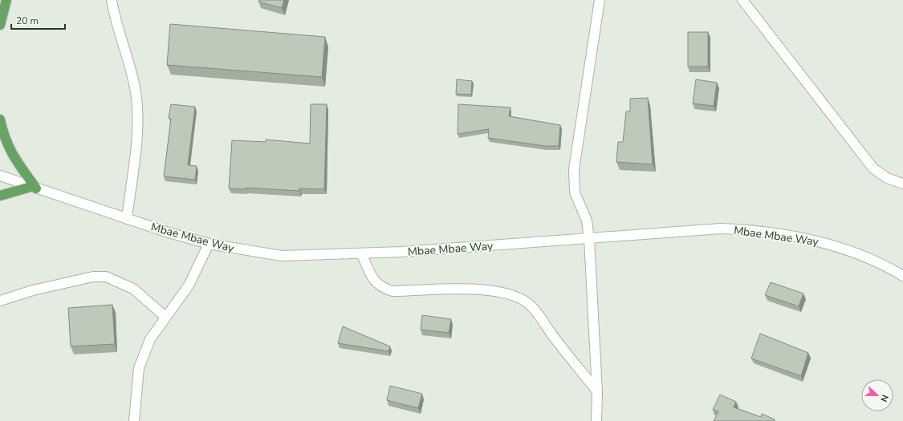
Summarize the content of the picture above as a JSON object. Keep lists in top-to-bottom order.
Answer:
{
  "streets": {
    "street": ["Mbae Mbae Way"]
  },
  "scale_bar": "20 m",
  "north": "right"
}
